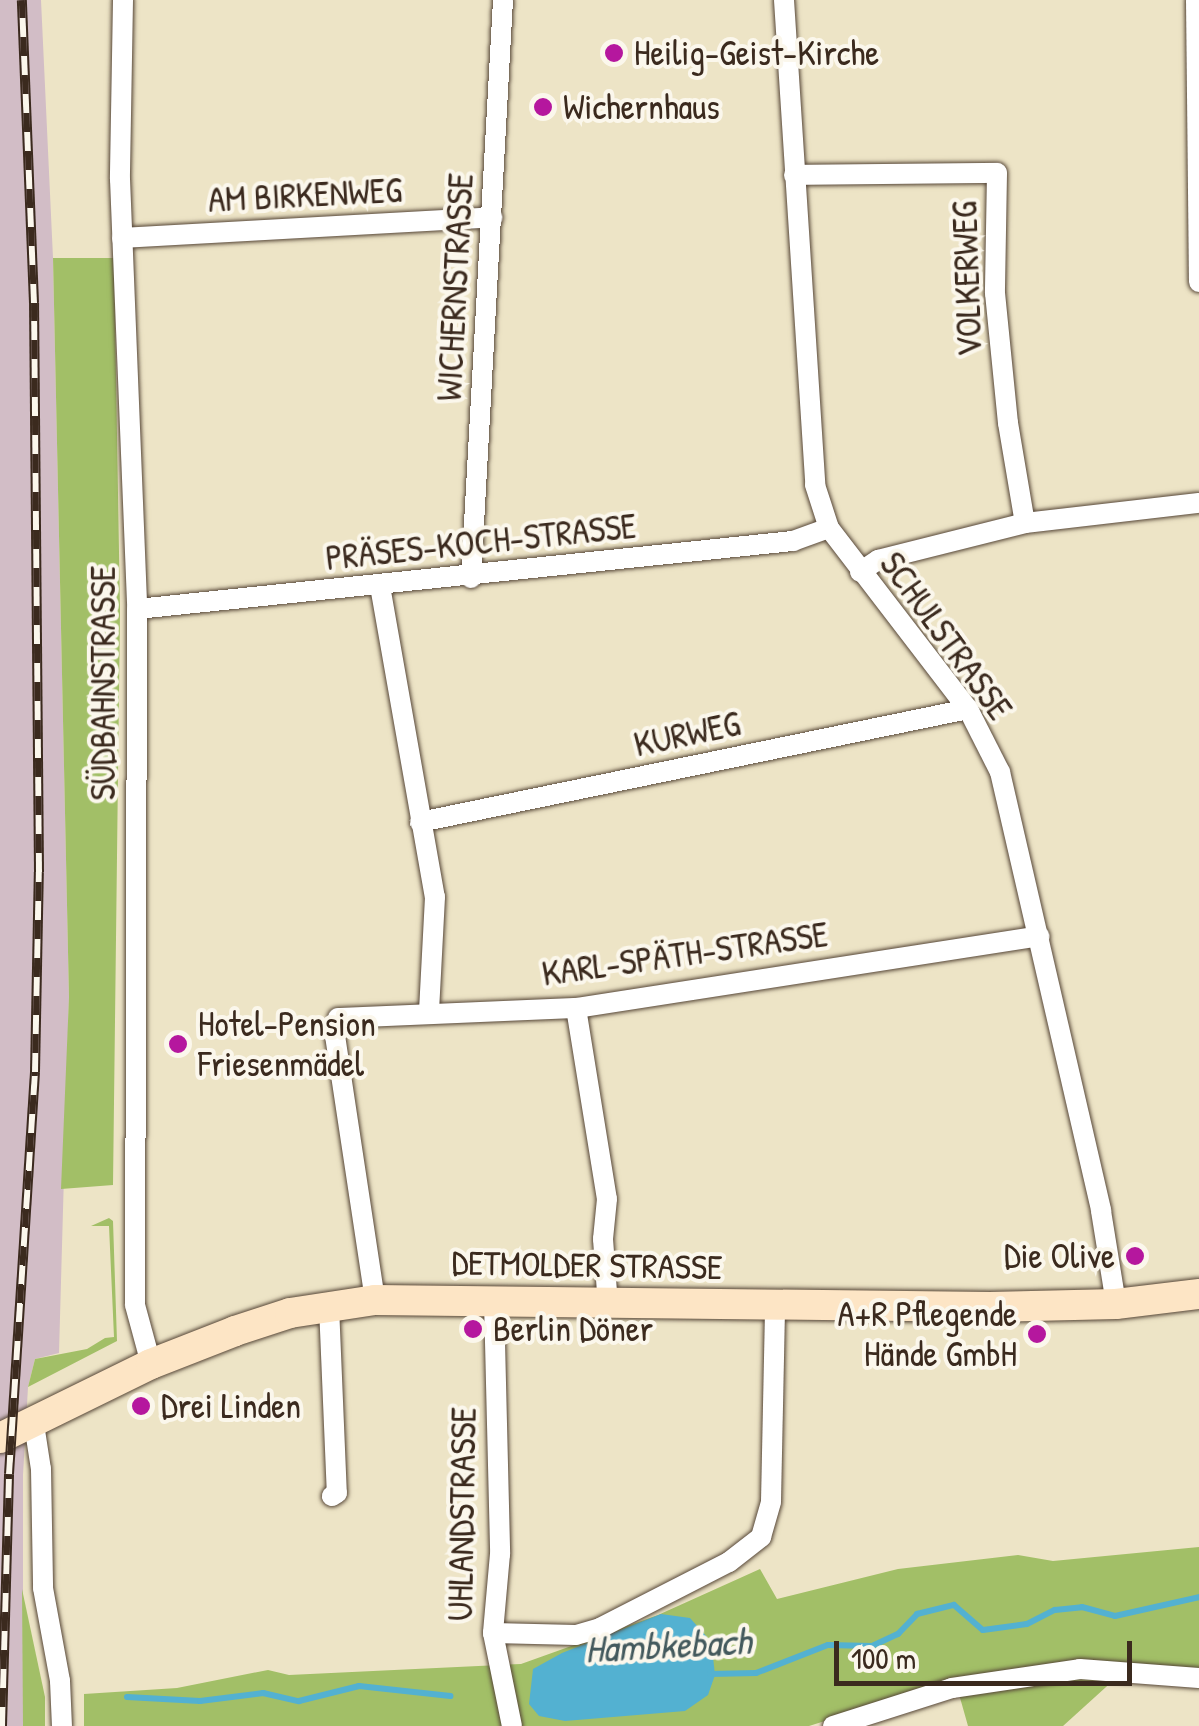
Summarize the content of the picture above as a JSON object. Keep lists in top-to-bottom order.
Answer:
{
  "streets": {
    "main road": ["DETMOLDER STRASSE"],
    "street": [
      "AM BIRKENWEG",
      "VOLKERWEG",
      "WICHERNSTRASSE",
      "PRÄSES-KOCH-STRASSE",
      "SCHULSTRASSE",
      "SÜDBAHNSTRASSE",
      "KURWEG",
      "KARL-SPÄTH-STRASSE",
      "UHLANDSTRASSE"
    ]
  },
  "crossings": [
    ["AM BIRKENWEG", "WICHERNSTRASSE"],
    ["AM BIRKENWEG", "SÜDBAHNSTRASSE"],
    ["VOLKERWEG", "SCHULSTRASSE"],
    ["WICHERNSTRASSE", "PRÄSES-KOCH-STRASSE"],
    ["PRÄSES-KOCH-STRASSE", "SCHULSTRASSE"],
    ["PRÄSES-KOCH-STRASSE", "SÜDBAHNSTRASSE"],
    ["SCHULSTRASSE", "KURWEG"],
    ["SCHULSTRASSE", "KARL-SPÄTH-STRASSE"],
    ["SCHULSTRASSE", "DETMOLDER STRASSE"],
    ["SÜDBAHNSTRASSE", "DETMOLDER STRASSE"],
    ["KARL-SPÄTH-STRASSE", "DETMOLDER STRASSE"],
    ["DETMOLDER STRASSE", "UHLANDSTRASSE"]
  ],
  "water": ["Hambkebach"],
  "places": [
    "Heilig-Geist-Kirche",
    "Wichernhaus",
    "Hotel-Pension Friesenmädel",
    "Die Olive",
    "Berlin Döner",
    "A+R Pflegende Hände GmbH",
    "Drei Linden"
  ],
  "scale_bar": "100 m"
}
